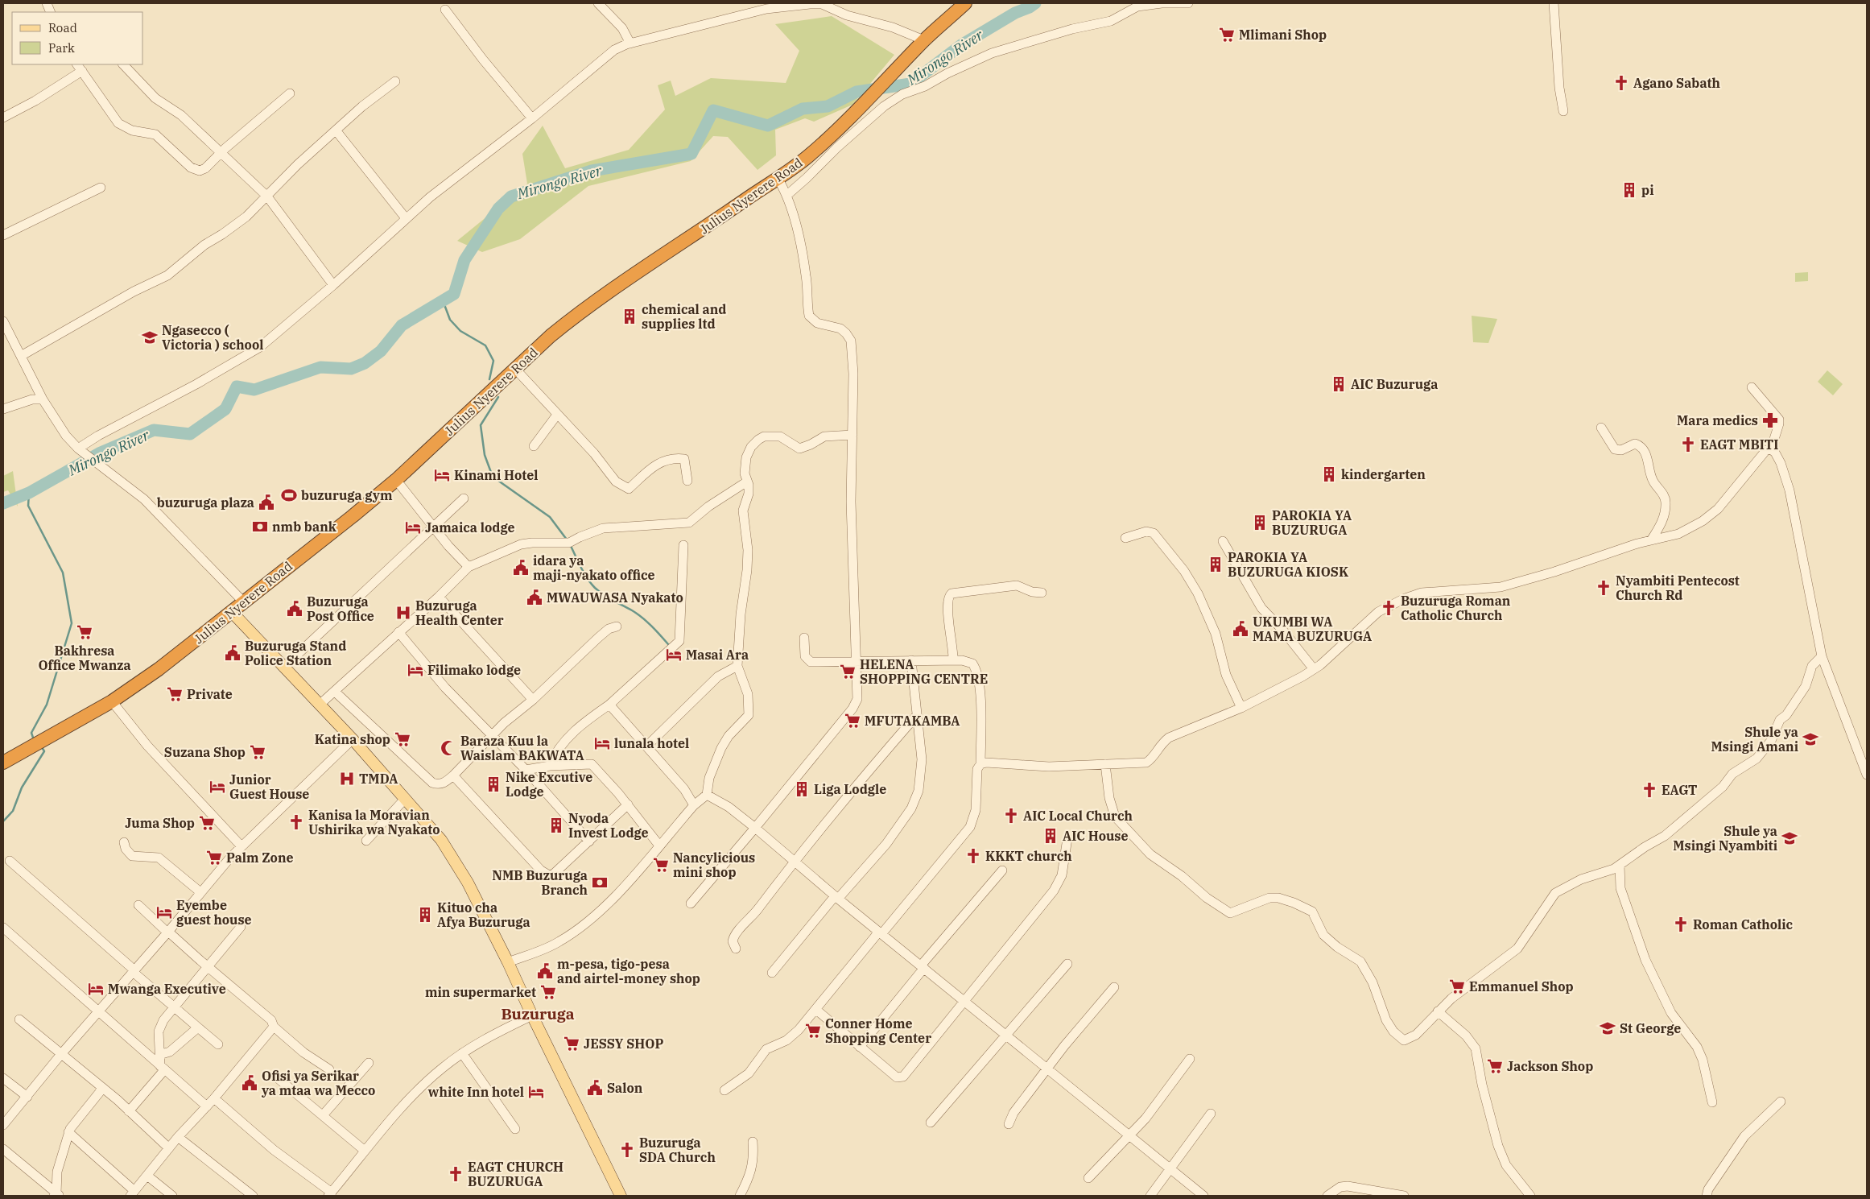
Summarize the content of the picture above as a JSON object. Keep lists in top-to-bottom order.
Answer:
{
  "streets": {
    "highway": ["Julius Nyerere Road"]
  },
  "districts": ["Buzuruga"],
  "water": ["Mirongo River"],
  "places": {
    "supermarket": [
      "Mlimani Shop",
      "Bakhresa Office Mwanza",
      "HELENA SHOPPING CENTRE",
      "Private",
      "MFUTAKAMBA",
      "Katina shop",
      "Suzana Shop",
      "Juma Shop",
      "Palm Zone",
      "Nancylicious mini shop",
      "Emmanuel Shop",
      "min supermarket",
      "Conner Home Shopping Center",
      "JESSY SHOP",
      "Jackson Shop"
    ],
    "church": [
      "Agano Sabath",
      "EAGT MBITI",
      "Nyambiti Pentecost Church Rd",
      "Buzuruga Roman Catholic Church",
      "EAGT",
      "AIC Local Church",
      "Kanisa la Moravian Ushirika wa Nyakato",
      "KKKT church",
      "Roman Catholic",
      "Buzuruga SDA Church",
      "EAGT CHURCH BUZURUGA"
    ],
    "building": [
      "pi",
      "chemical and supplies ltd",
      "AIC Buzuruga",
      "kindergarten",
      "PAROKIA YA BUZURUGA",
      "PAROKIA YA BUZURUGA KIOSK",
      "Nike Excutive Lodge",
      "Liga Lodgle",
      "Nyoda Invest Lodge",
      "AIC House",
      "Kituo cha Afya Buzuruga"
    ],
    "school or university": [
      "Ngasecco ( Victoria ) school",
      "Shule ya Msingi Amani",
      "Shule ya Msingi Nyambiti",
      "St George"
    ],
    "pharmacy": ["Mara medics"],
    "hotel": [
      "Kinami Hotel",
      "Jamaica lodge",
      "Masai Ara",
      "Filimako lodge",
      "lunala hotel",
      "Junior Guest House",
      "Eyembe guest house",
      "Mwanga Executive",
      "white Inn hotel"
    ],
    "sports": ["buzuruga gym"],
    "public building": [
      "buzuruga plaza",
      "idara ya maji-nyakato office",
      "MWAUWASA Nyakato",
      "Buzuruga Post Office",
      "UKUMBI WA MAMA BUZURUGA",
      "Buzuruga Stand Police Station",
      "m-pesa, tigo-pesa and airtel-money shop",
      "Ofisi ya Serikar ya mtaa wa Mecco",
      "Salon"
    ],
    "bank": ["nmb bank", "NMB Buzuruga Branch"],
    "hospital": ["Buzuruga Health Center", "TMDA"],
    "mosque": ["Baraza Kuu la Waislam BAKWATA"]
  },
  "legend": ["Road", "Park"]
}
